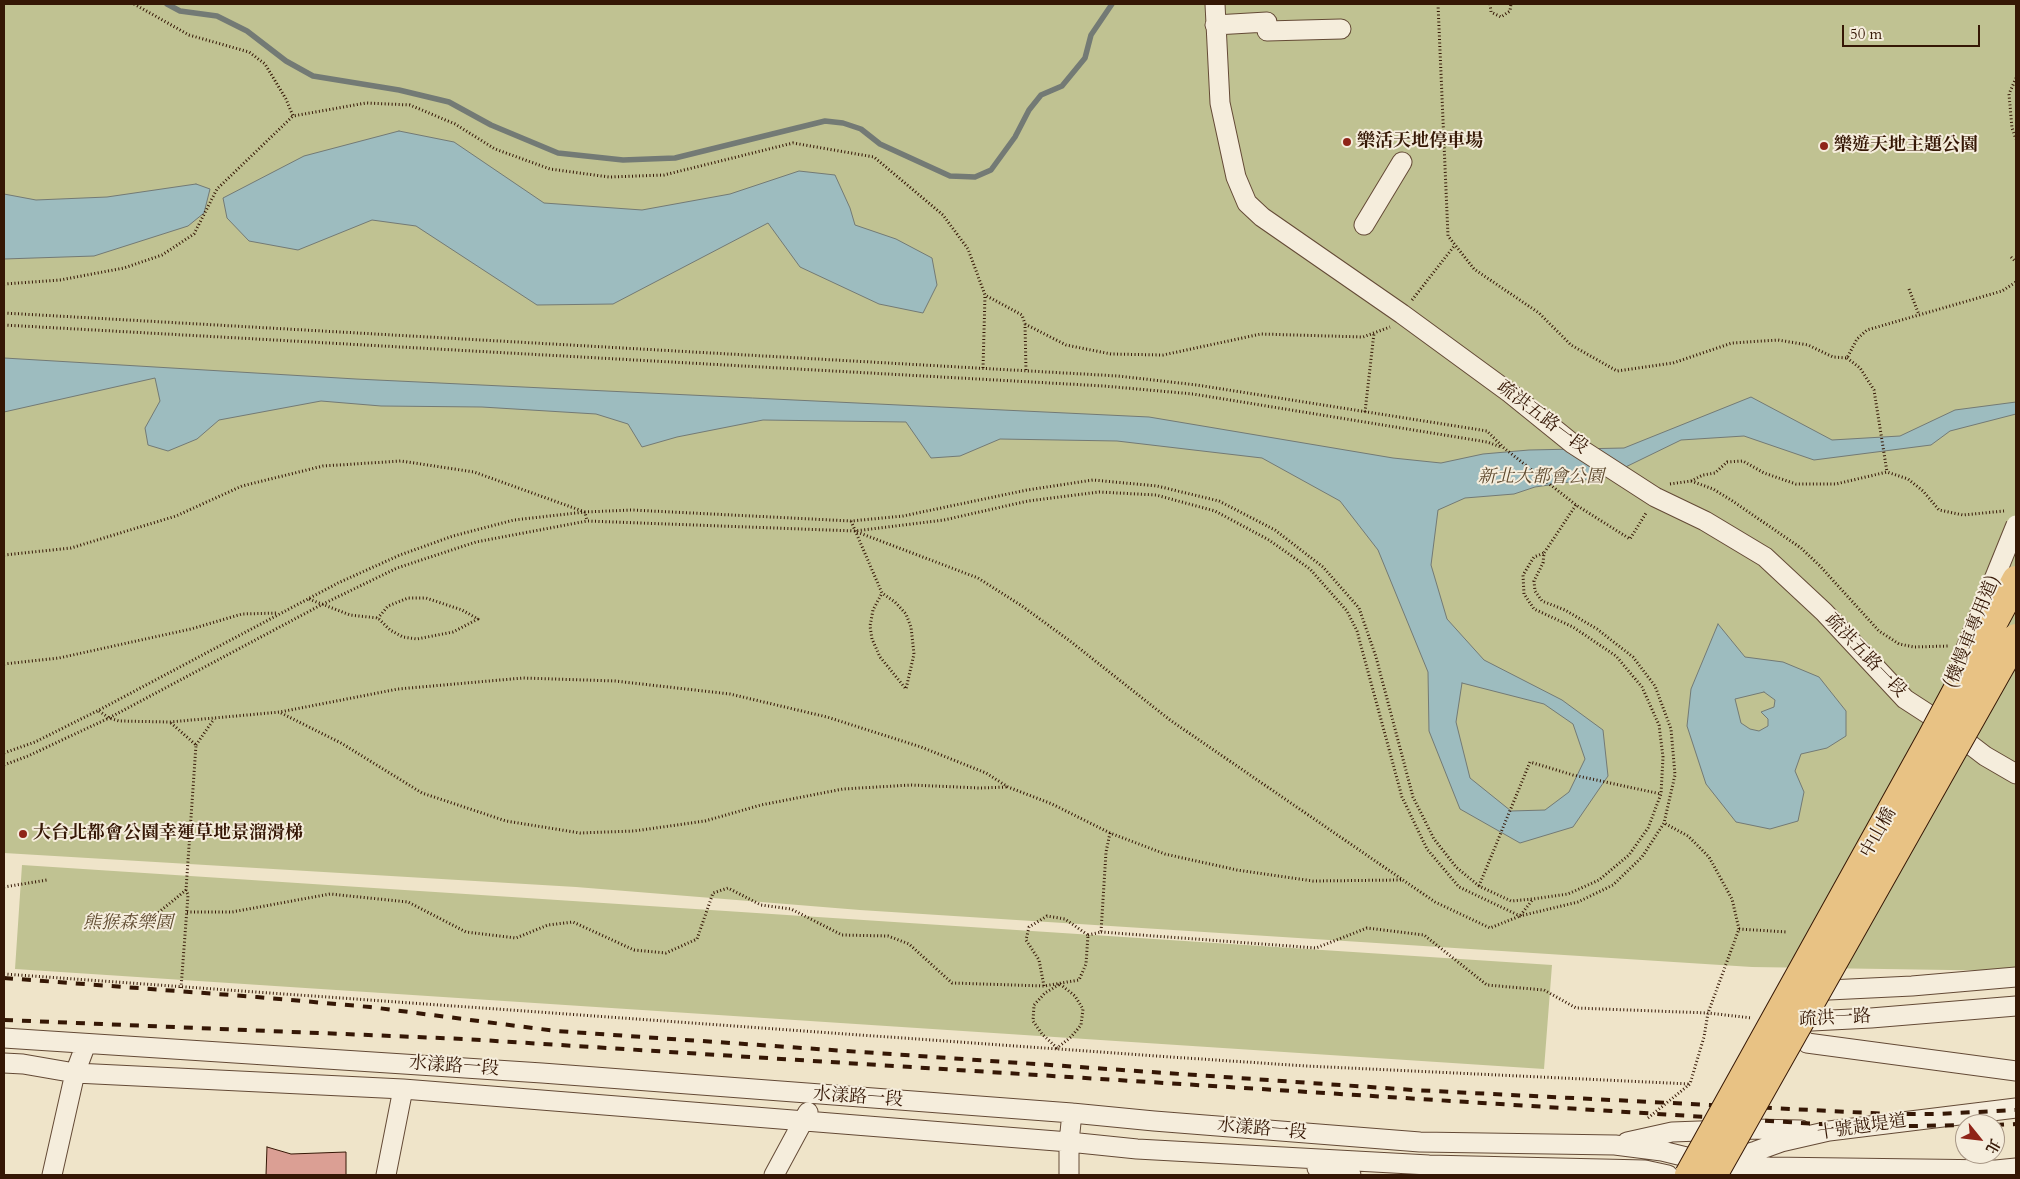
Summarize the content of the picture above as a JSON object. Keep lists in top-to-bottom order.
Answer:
{
  "streets": {
    "highway": ["中山橋"],
    "street": [
      "疏洪五路一段",
      "(機慢車專用道)",
      "疏洪一路",
      "水漾路一段",
      "十號越堤道"
    ]
  },
  "crossings": [
    ["(機慢車專用道)", "中山橋"],
    ["水漾路一段", "十號越堤道"]
  ],
  "parks": ["新北大都會公園", "熊猴森樂園"],
  "places": ["樂活天地停車場", "樂遊天地主題公園", "大台北都會公園幸運草地景溜滑梯"],
  "scale_bar": "50 m",
  "north": "bottom right"
}
